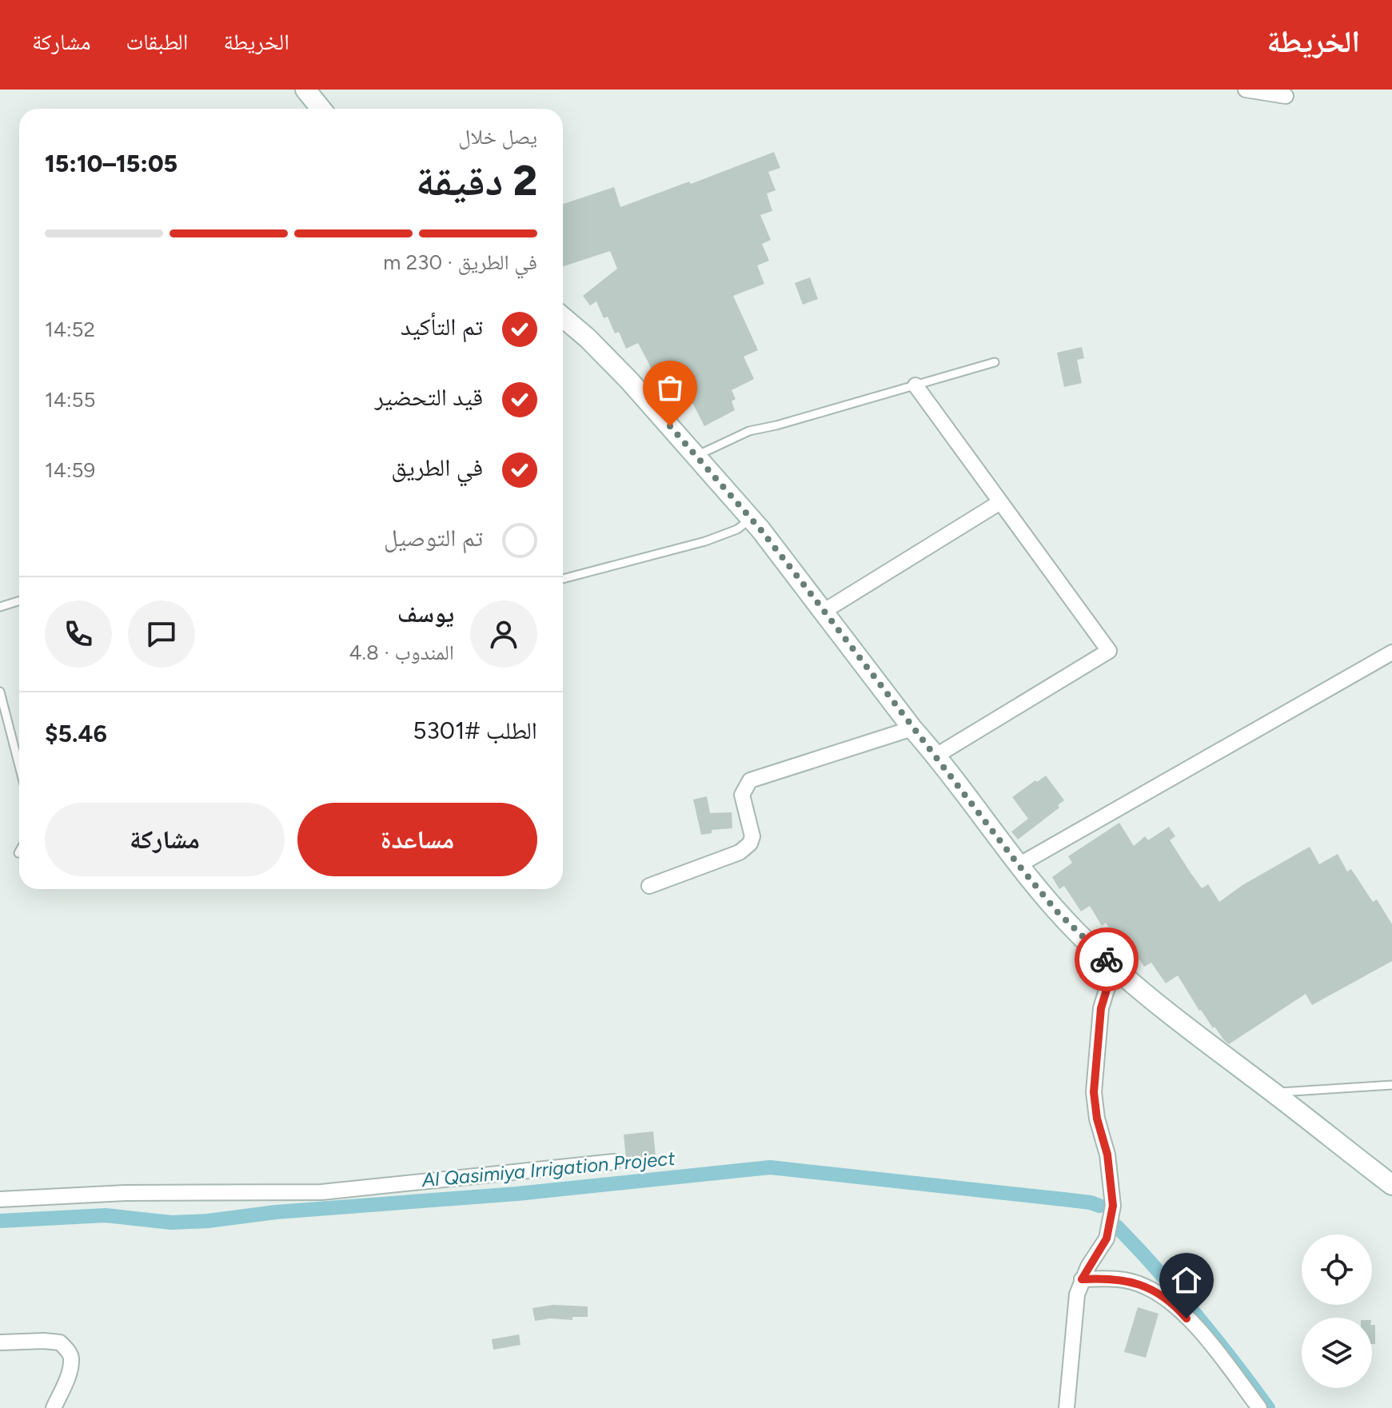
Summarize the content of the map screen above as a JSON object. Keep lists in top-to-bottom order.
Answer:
{
  "water": ["Al Qasimiya Irrigation Project"],
  "page": {
    "header": "الخريطة",
    "nav": ["الخريطة", "الطبقات", "مشاركة"],
    "heading": ["2 دقيقة", "يصل خلال", "15:05–15:10"],
    "panel": [
      "يوسف",
      "المندوب · 4.8",
      "الطلب #5301",
      "$5.46"
    ],
    "bar": "في الطريق · 230 m",
    "list": [
      ["تم التأكيد", "14:52"],
      ["قيد التحضير", "14:55"],
      ["في الطريق", "14:59"],
      "تم التوصيل"
    ],
    "buttons": ["مساعدة", "مشاركة"]
  }
}
